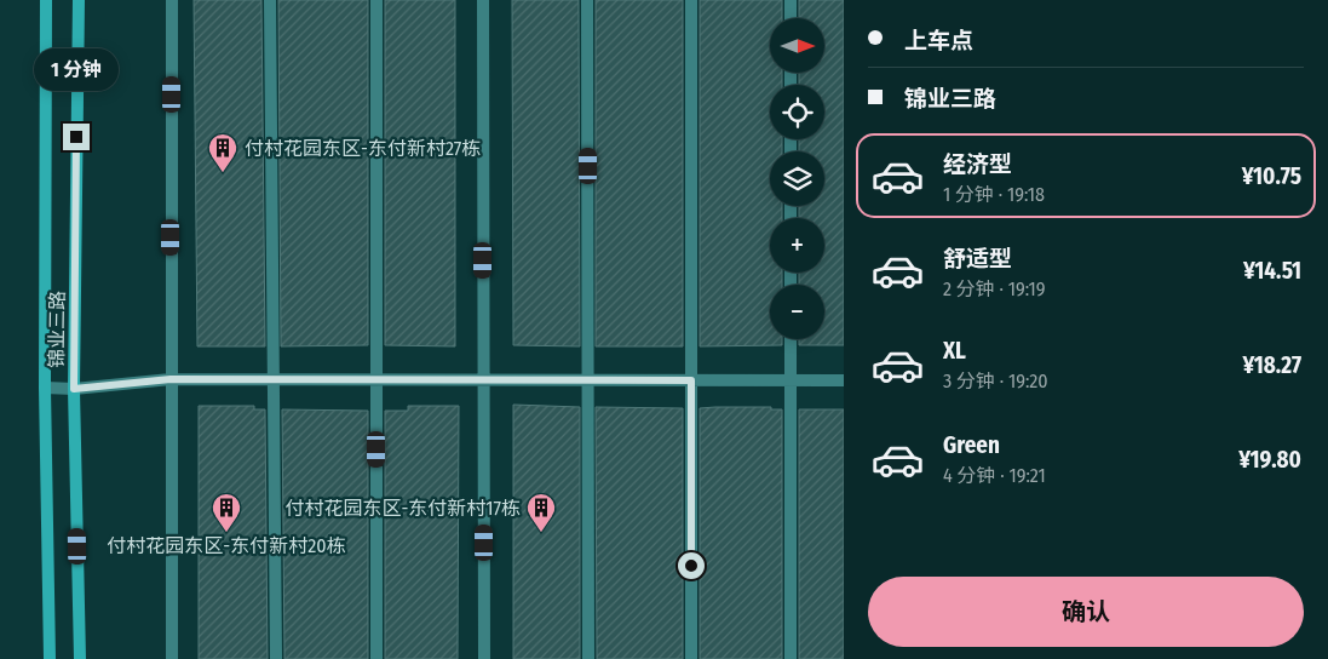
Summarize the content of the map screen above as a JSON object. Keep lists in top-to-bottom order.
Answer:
{
  "streets": {
    "street": ["锦业三路"]
  },
  "places": {
    "building": ["付村花园东区-东付新村27栋", "付村花园东区-东付新村20栋", "付村花园东区-东付新村17栋"]
  },
  "north": "right",
  "page": {
    "banner": ["上车点", "锦业三路"],
    "map_buttons": ["+", "−"],
    "bubble": "1 分钟",
    "list": [
      {
        "name": "经济型",
        "note": "1 分钟 · 19:18",
        "value": "¥10.75"
      },
      {
        "name": "舒适型",
        "note": "2 分钟 · 19:19",
        "value": "¥14.51"
      },
      {
        "name": "XL",
        "note": "3 分钟 · 19:20",
        "value": "¥18.27"
      },
      {
        "name": "Green",
        "note": "4 分钟 · 19:21",
        "value": "¥19.80"
      }
    ],
    "buttons": "确认"
  }
}
